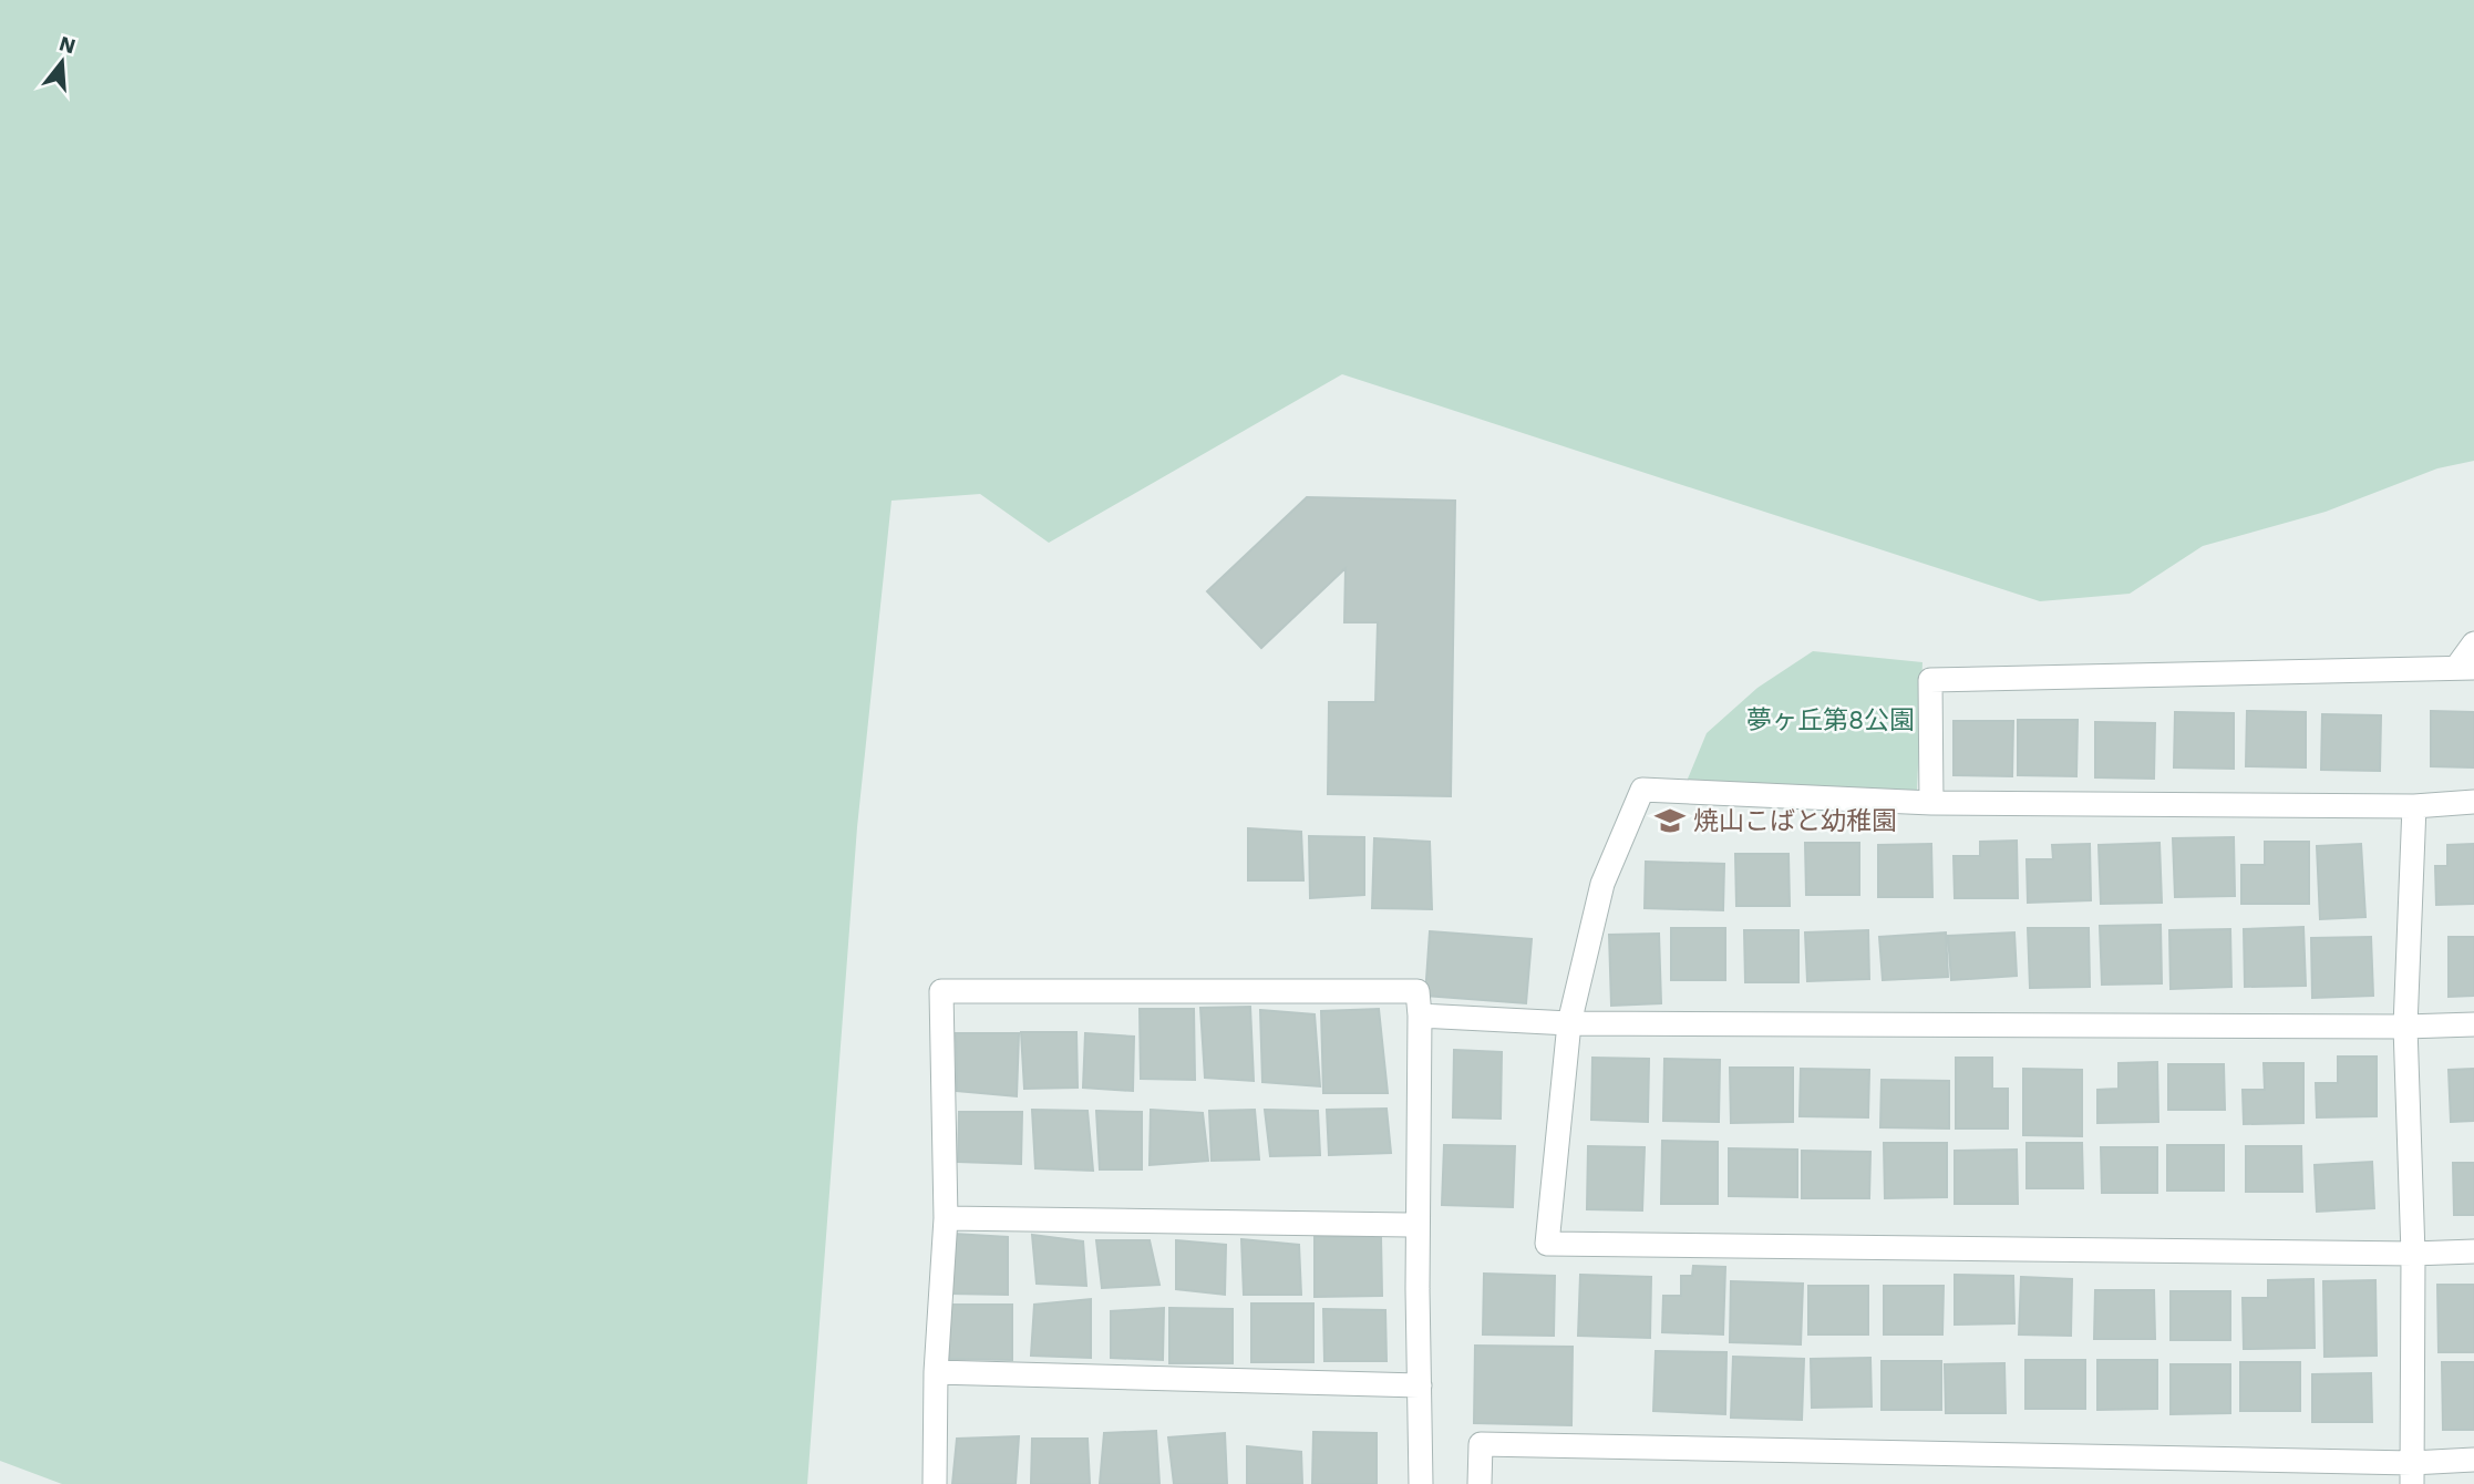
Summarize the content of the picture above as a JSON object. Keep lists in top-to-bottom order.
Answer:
{
  "parks": ["夢ヶ丘第8公園"],
  "places": {
    "school or university": ["焼山こばと幼稚園"]
  },
  "north": "top"
}
